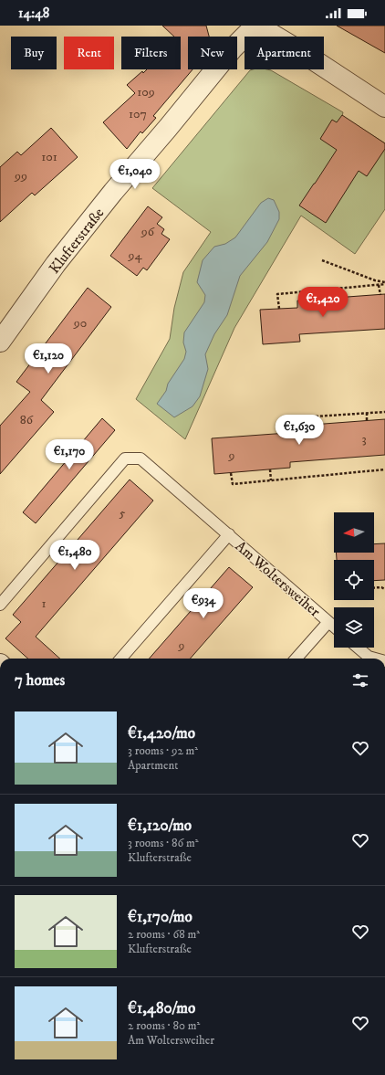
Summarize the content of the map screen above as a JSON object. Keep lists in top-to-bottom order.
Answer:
{
  "streets": {
    "street": ["Klufterstraße"],
    "lane": ["Am Woltersweiher"]
  },
  "house_numbers": [
    "109",
    "107",
    "101",
    "99",
    "96",
    "94",
    "90",
    "86",
    "3",
    "9",
    "5",
    "1",
    "9"
  ],
  "north": "left",
  "page": {
    "status": "14:48",
    "chip": [
      "Buy",
      "Rent",
      "Filters",
      "New",
      "Apartment"
    ],
    "price": [
      "€1,040",
      "€1,420",
      "€1,120",
      "€1,630",
      "€1,170",
      "€1,480",
      "€934"
    ],
    "heading": "7 homes",
    "list": [
      {
        "name": "€1,420/mo",
        "note": "3 rooms · 92 m² · Apartment"
      },
      {
        "name": "€1,120/mo",
        "note": "3 rooms · 86 m² · Klufterstraße"
      },
      {
        "name": "€1,170/mo",
        "note": "2 rooms · 68 m² · Klufterstraße"
      },
      {
        "name": "€1,480/mo",
        "note": "2 rooms · 80 m² · Am Woltersweiher"
      }
    ]
  }
}
